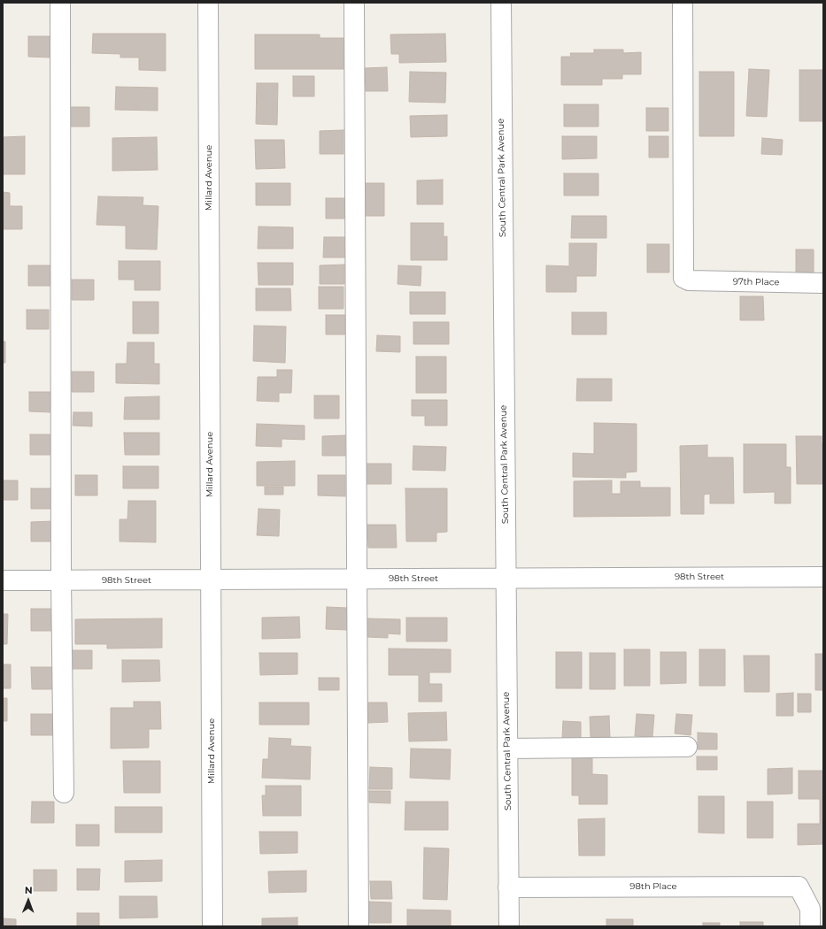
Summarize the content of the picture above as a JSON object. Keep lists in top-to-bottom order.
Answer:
{
  "streets": {
    "street": [
      "Millard Avenue",
      "South Central Park Avenue",
      "97th Place",
      "98th Street",
      "98th Place"
    ]
  },
  "crossings": [
    ["Millard Avenue", "98th Street"],
    ["South Central Park Avenue", "98th Street"],
    ["South Central Park Avenue", "98th Place"]
  ],
  "north": "top"
}
